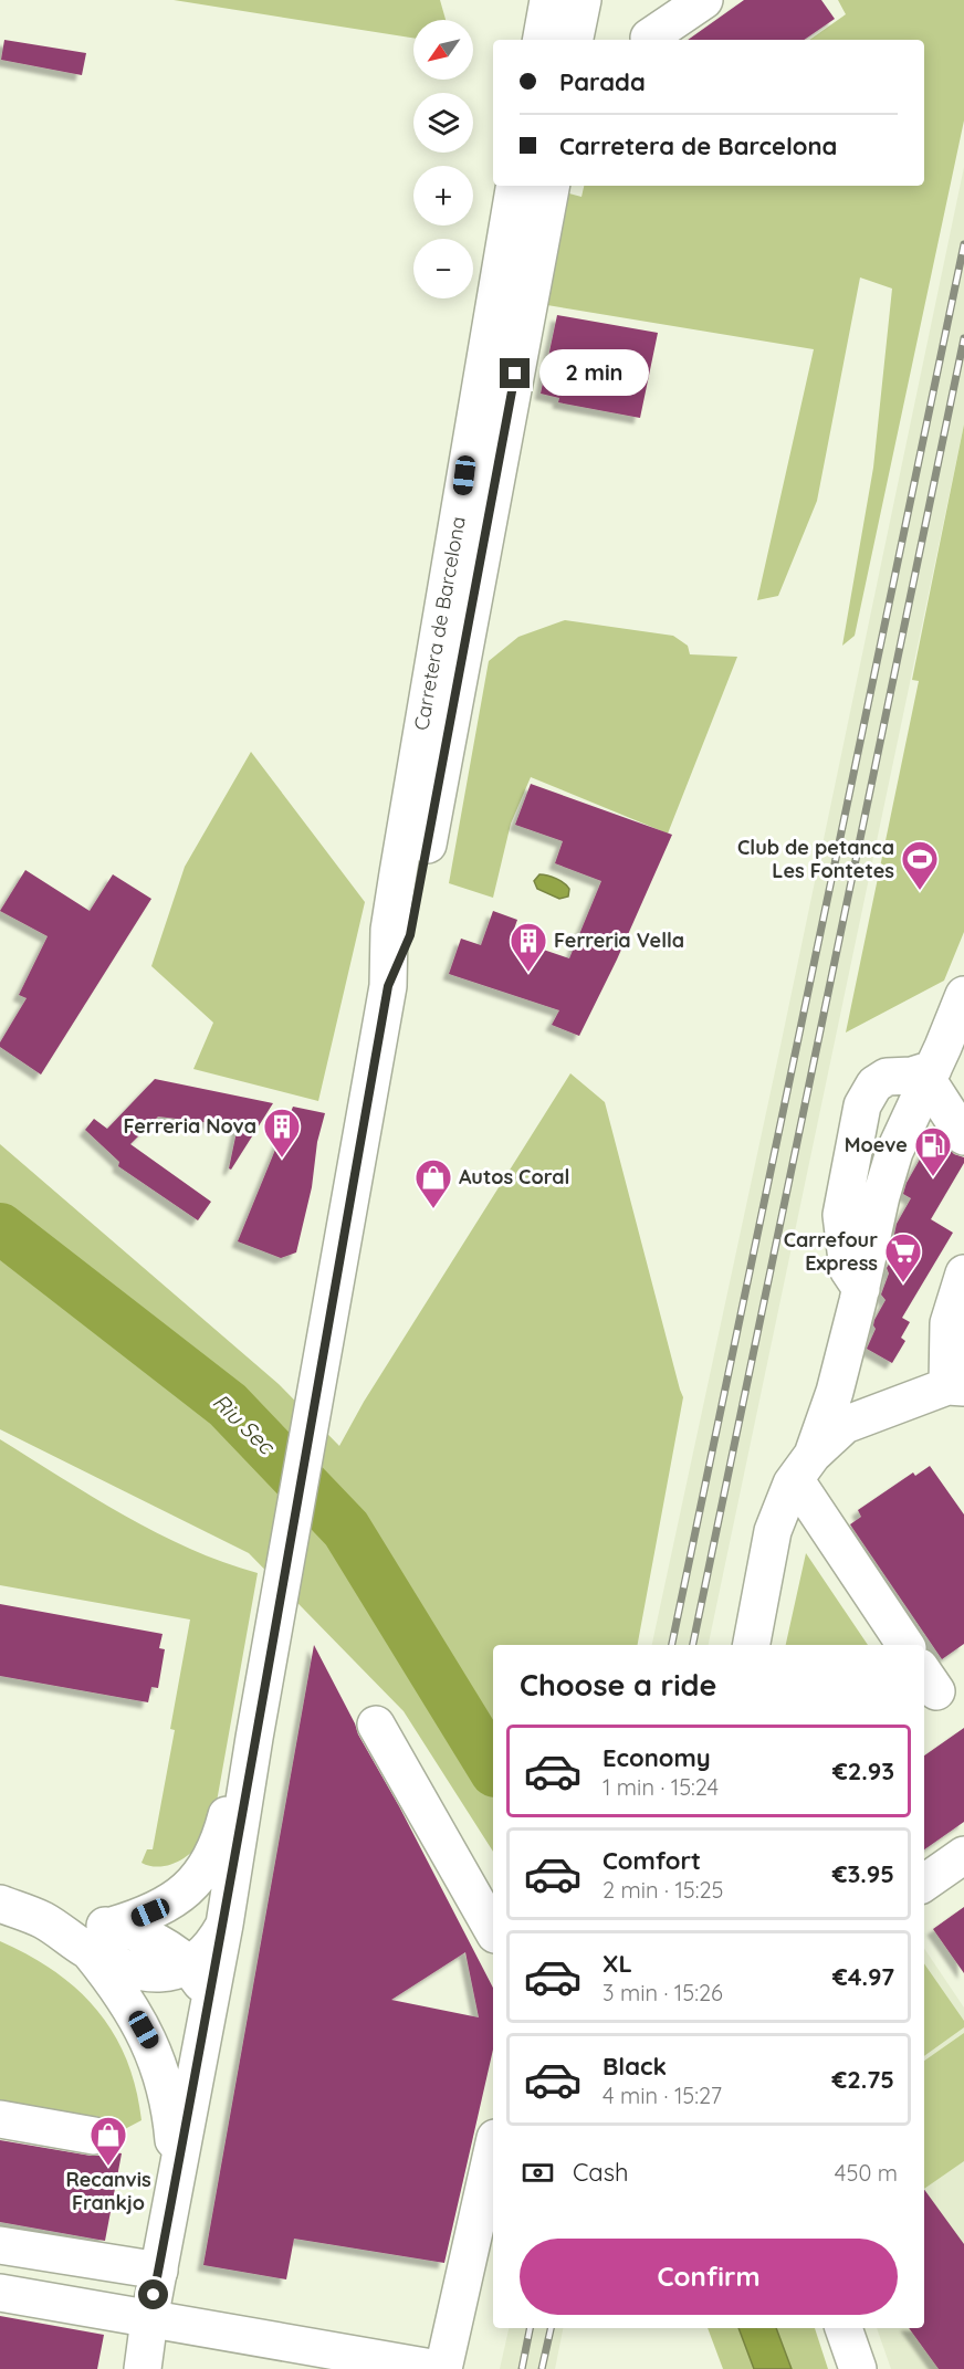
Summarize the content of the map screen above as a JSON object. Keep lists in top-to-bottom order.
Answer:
{
  "streets": {
    "main road": ["Carretera de Barcelona"]
  },
  "water": ["Riu Sec"],
  "places": {
    "sports": ["Club de petanca Les Fontetes"],
    "building": ["Ferreria Vella", "Ferreria Nova"],
    "fuel station": ["Moeve"],
    "shop": ["Autos Coral", "Recanvis Frankjo"],
    "supermarket": ["Carrefour Express"]
  },
  "north": "bottom left",
  "page": {
    "map_buttons": ["+", "−"],
    "banner": ["Parada", "Carretera de Barcelona"],
    "bubble": "2 min",
    "heading": "Choose a ride",
    "list": [
      {
        "name": "Economy",
        "note": "1 min · 15:24",
        "value": "€2.93"
      },
      {
        "name": "Comfort",
        "note": "2 min · 15:25",
        "value": "€3.95"
      },
      {
        "name": "XL",
        "note": "3 min · 15:26",
        "value": "€4.97"
      },
      {
        "name": "Black",
        "note": "4 min · 15:27",
        "value": "€2.75"
      }
    ],
    "pay": ["Cash", "450 m"],
    "buttons": "Confirm"
  }
}
